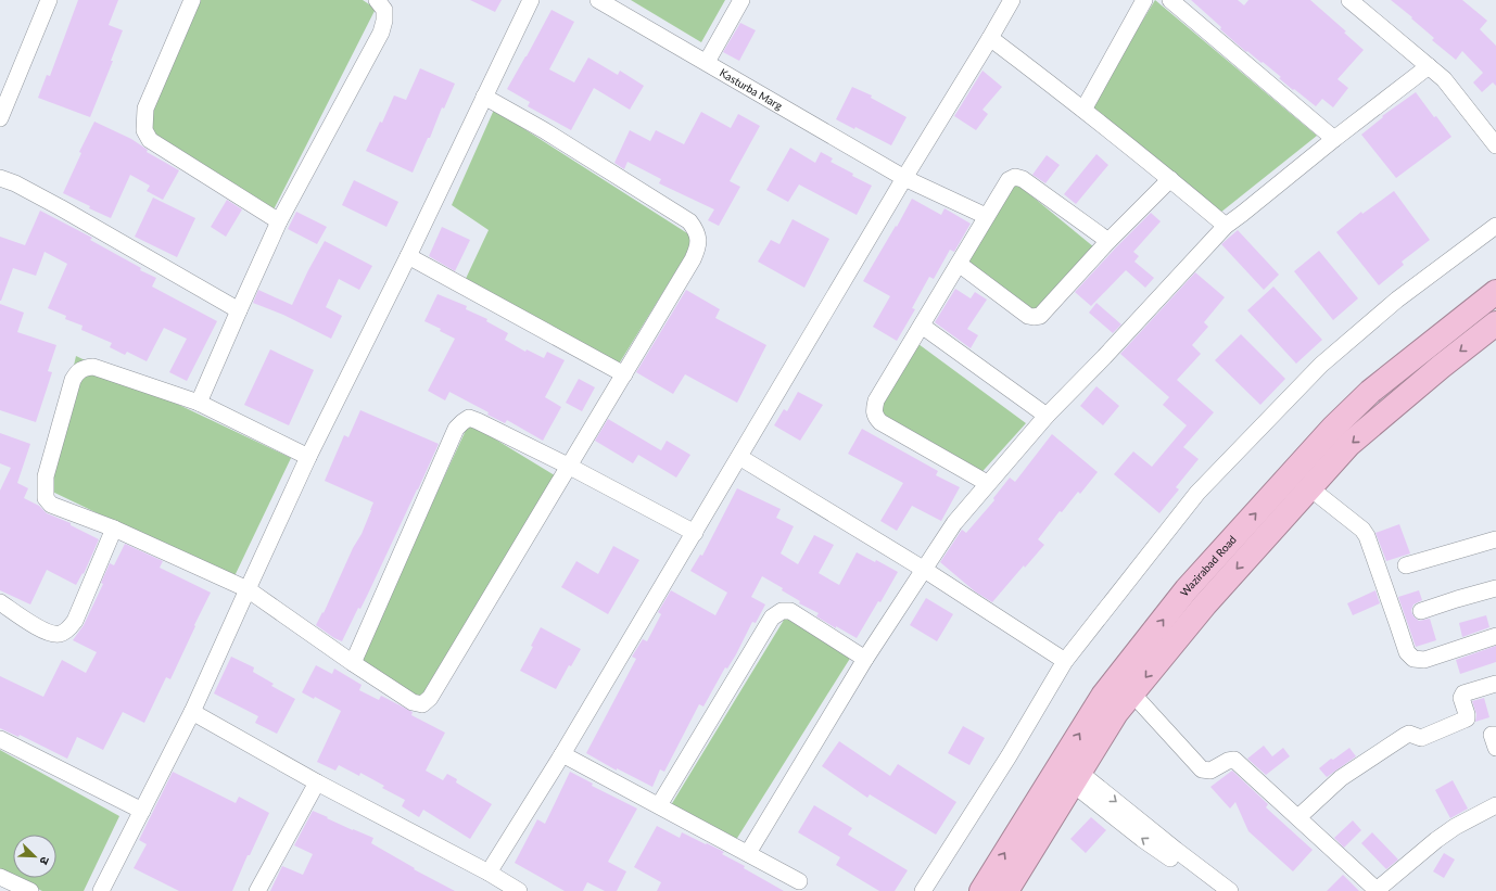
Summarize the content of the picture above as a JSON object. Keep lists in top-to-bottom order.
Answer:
{
  "streets": {
    "highway": ["Wazirabad Road"],
    "street": ["Kasturba Marg"]
  },
  "north": "bottom right"
}
